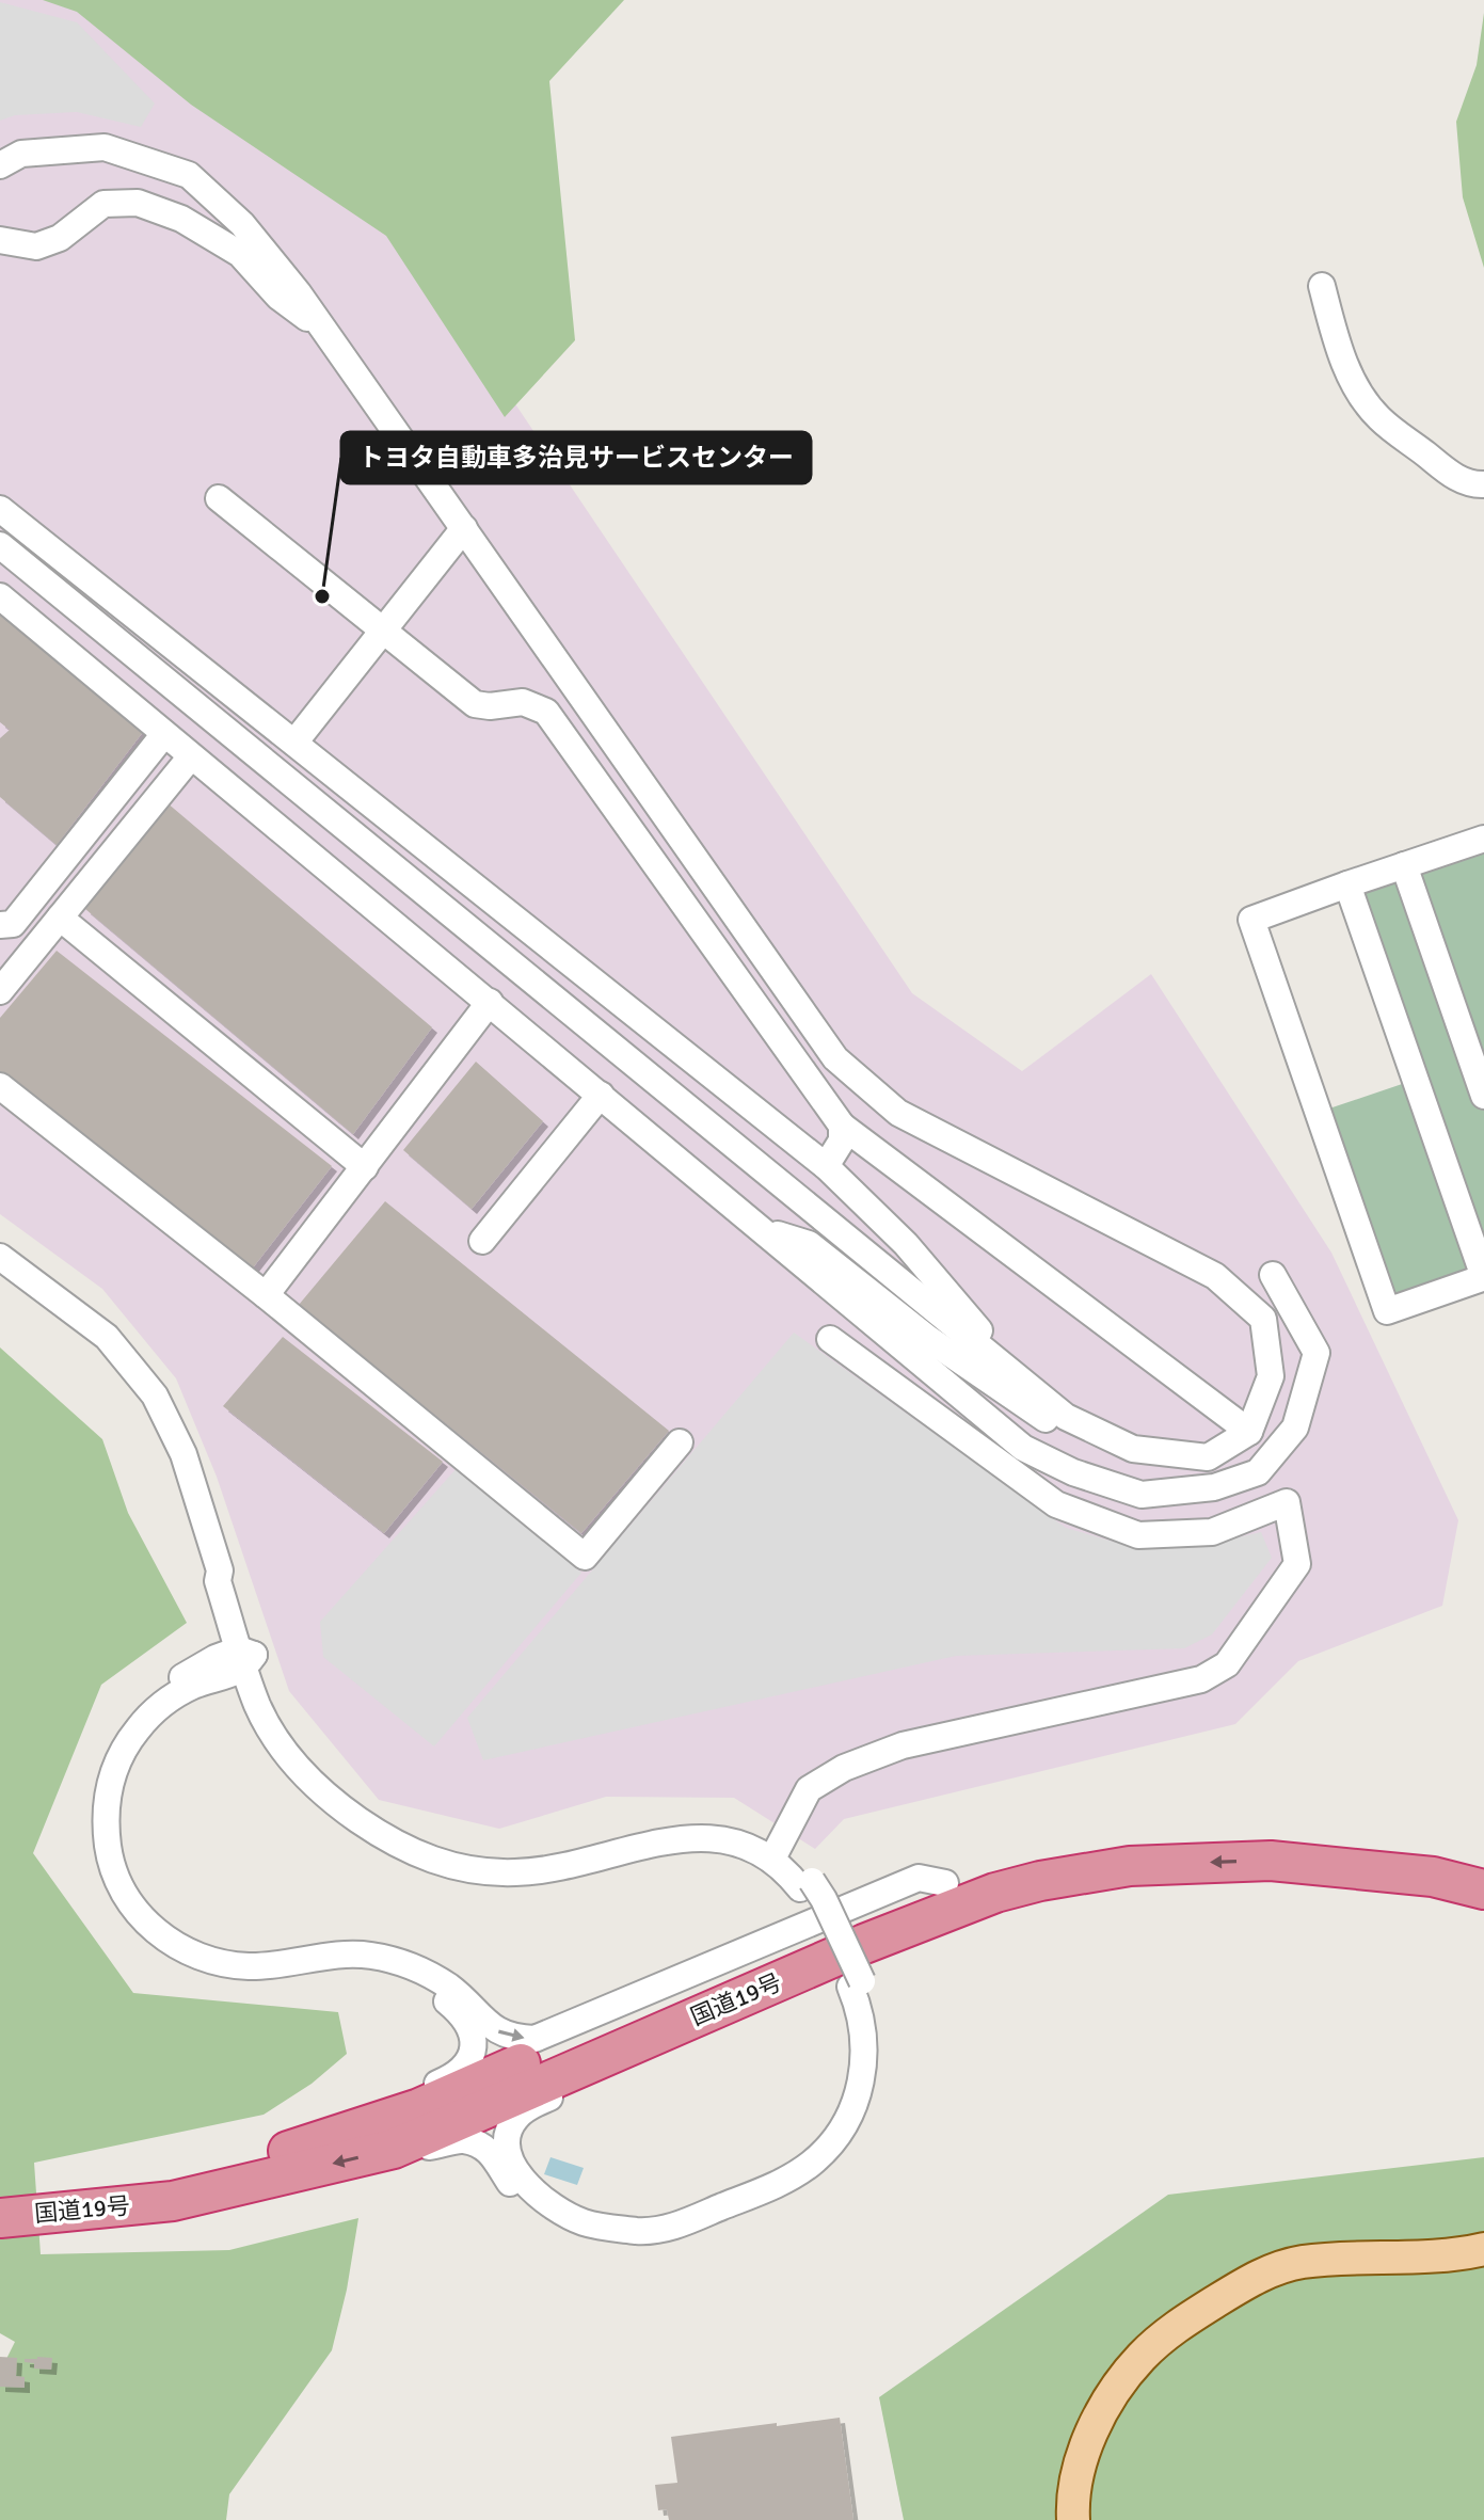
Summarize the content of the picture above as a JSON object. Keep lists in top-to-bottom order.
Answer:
{
  "streets": {
    "highway": ["国道19号"]
  },
  "places": ["トヨタ自動車多治見サービスセンター"]
}
